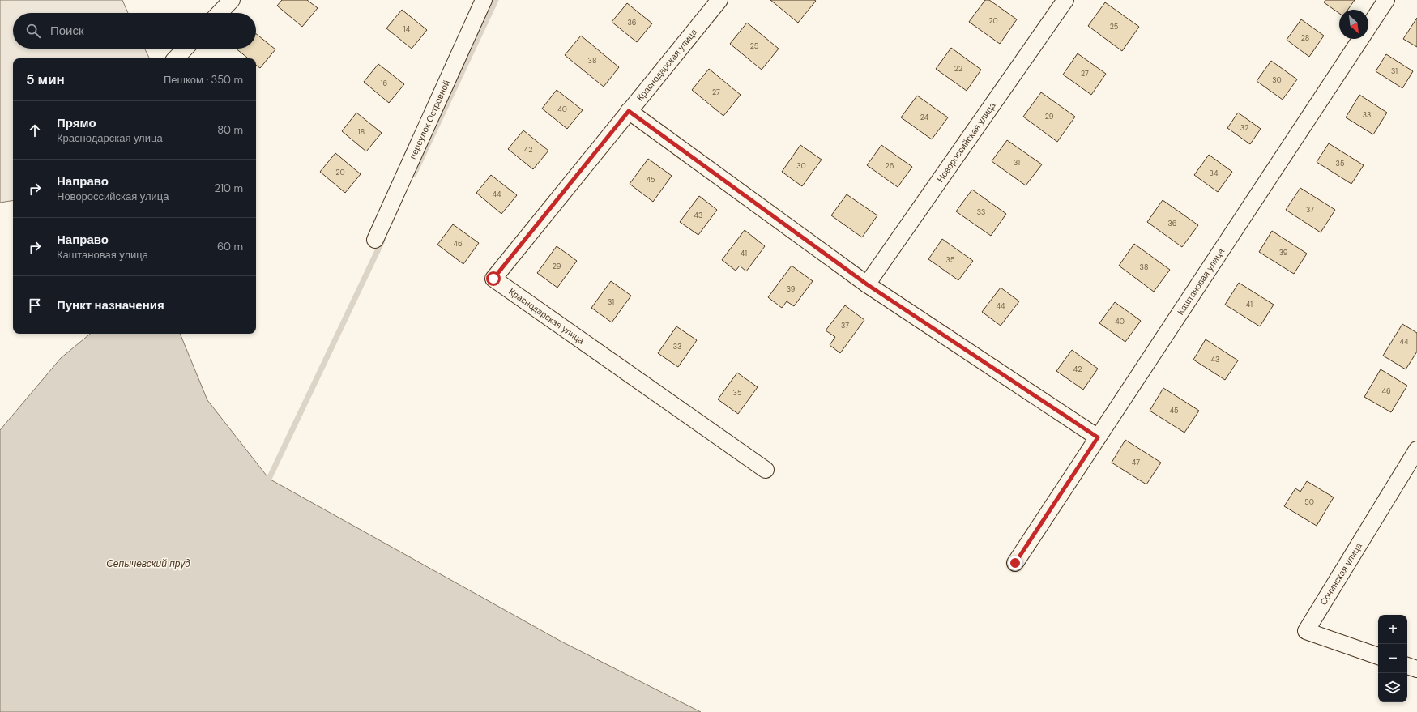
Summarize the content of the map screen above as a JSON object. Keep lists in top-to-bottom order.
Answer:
{
  "streets": {
    "street": [
      "Краснодарская улица",
      "переулок Островной",
      "Новороссийская улица",
      "Каштановая улица",
      "Сочинская улица"
    ]
  },
  "water": ["Сепычевский пруд"],
  "house_numbers": [
    "20",
    "36",
    "25",
    "14",
    "28",
    "25",
    "38",
    "22",
    "31",
    "27",
    "30",
    "16",
    "27",
    "40",
    "33",
    "29",
    "24",
    "32",
    "18",
    "42",
    "31",
    "35",
    "30",
    "26",
    "20",
    "34",
    "45",
    "44",
    "37",
    "33",
    "43",
    "36",
    "46",
    "39",
    "41",
    "35",
    "29",
    "38",
    "39",
    "31",
    "41",
    "44",
    "40",
    "37",
    "44",
    "33",
    "43",
    "42",
    "46",
    "35",
    "45",
    "47",
    "50"
  ],
  "north": "bottom right",
  "page": {
    "search": "Поиск",
    "heading": ["5 мин", "Пешком · 350 m"],
    "list": [
      ["Прямо", "Краснодарская улица", "80 m"],
      ["Направо", "Новороссийская улица", "210 m"],
      ["Направо", "Каштановая улица", "60 m"],
      "Пункт назначения"
    ],
    "map_buttons": ["+", "−"]
  }
}
